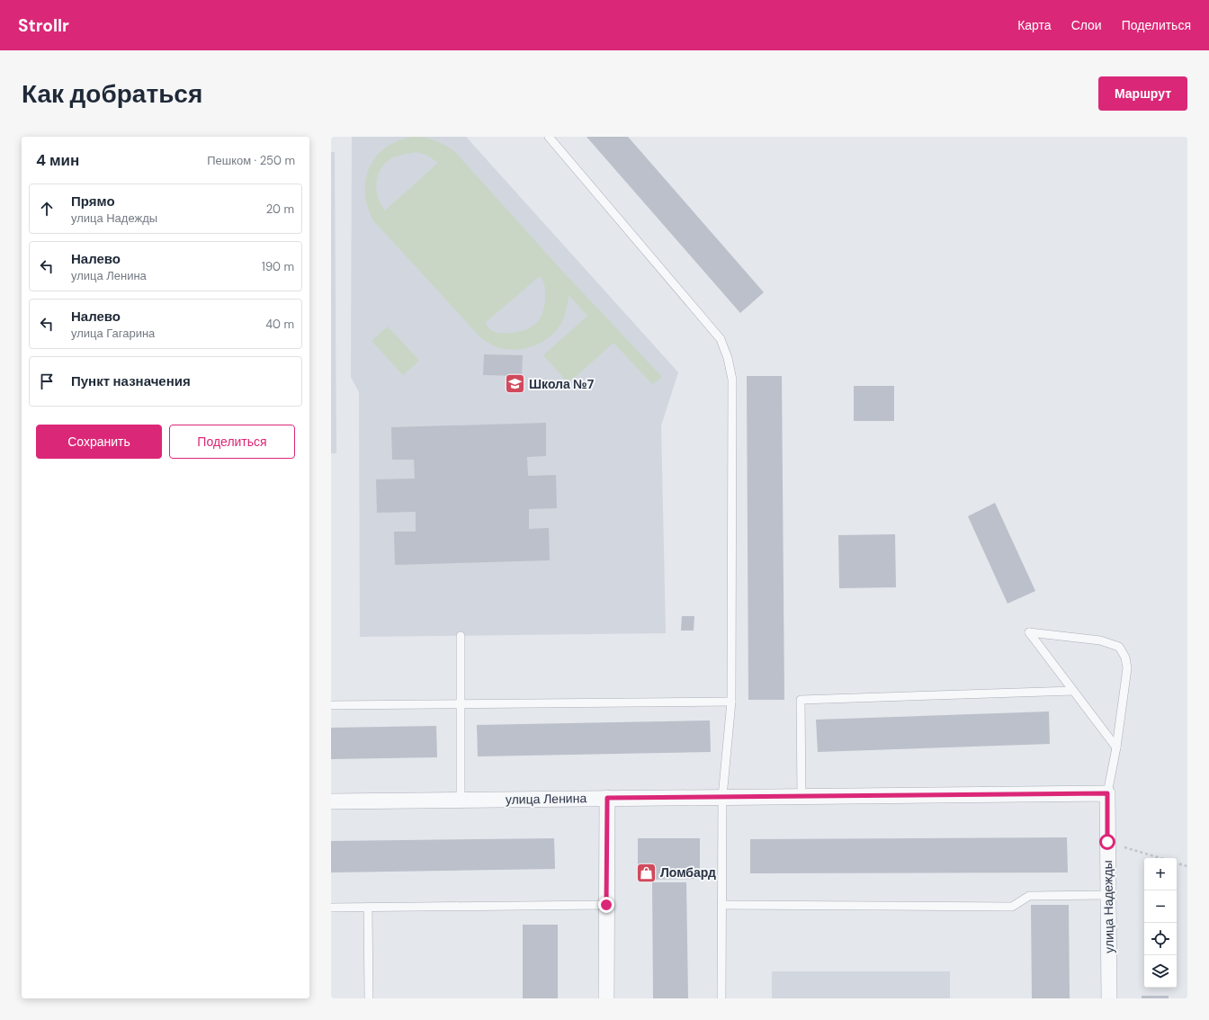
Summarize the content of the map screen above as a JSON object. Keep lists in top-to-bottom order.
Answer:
{
  "streets": {
    "street": ["улица Ленина", "улица Надежды"]
  },
  "crossings": [
    ["улица Ленина", "улица Надежды"]
  ],
  "places": {
    "school or university": ["Школа №7"],
    "shop": ["Ломбард"]
  },
  "page": {
    "header": "Strollr",
    "nav": ["Карта", "Слои", "Поделиться"],
    "buttons": [
      "Маршрут",
      ["Сохранить", "Поделиться"]
    ],
    "title": "Как добраться",
    "heading": ["4 мин", "Пешком · 250 m"],
    "list": [
      ["Прямо", "улица Надежды", "20 m"],
      ["Налево", "улица Ленина", "190 m"],
      ["Налево", "улица Гагарина", "40 m"],
      "Пункт назначения"
    ],
    "map_buttons": ["+", "−"]
  }
}
